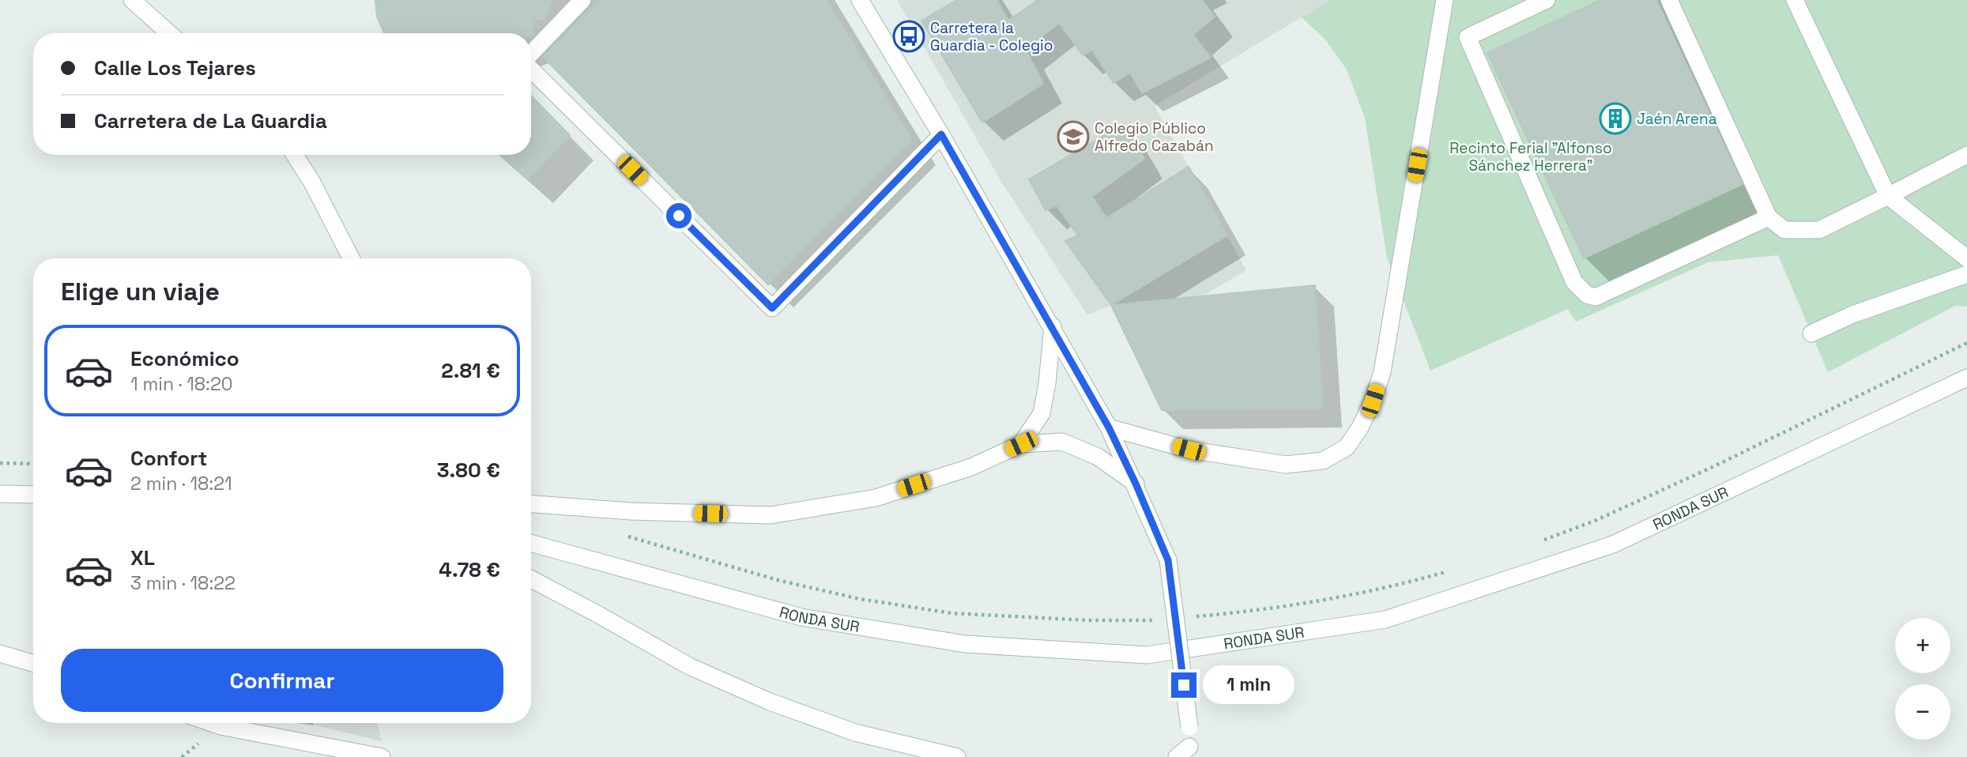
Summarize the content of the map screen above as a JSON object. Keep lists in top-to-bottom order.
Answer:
{
  "streets": {
    "main road": ["RONDA SUR"]
  },
  "parks": ["Recinto Ferial \"Alfonso Sánchez Herrera\""],
  "places": {
    "bus stop": ["Carretera la Guardia - Colegio"],
    "building": ["Jaén Arena"],
    "school or university": ["Colegio Público Alfredo Cazabán"]
  },
  "page": {
    "banner": ["Calle Los Tejares", "Carretera de La Guardia"],
    "heading": "Elige un viaje",
    "list": [
      {
        "name": "Económico",
        "note": "1 min · 18:20",
        "value": "2.81 €"
      },
      {
        "name": "Confort",
        "note": "2 min · 18:21",
        "value": "3.80 €"
      },
      {
        "name": "XL",
        "note": "3 min · 18:22",
        "value": "4.78 €"
      }
    ],
    "map_buttons": ["+", "−"],
    "buttons": "Confirmar",
    "bubble": "1 min"
  }
}
